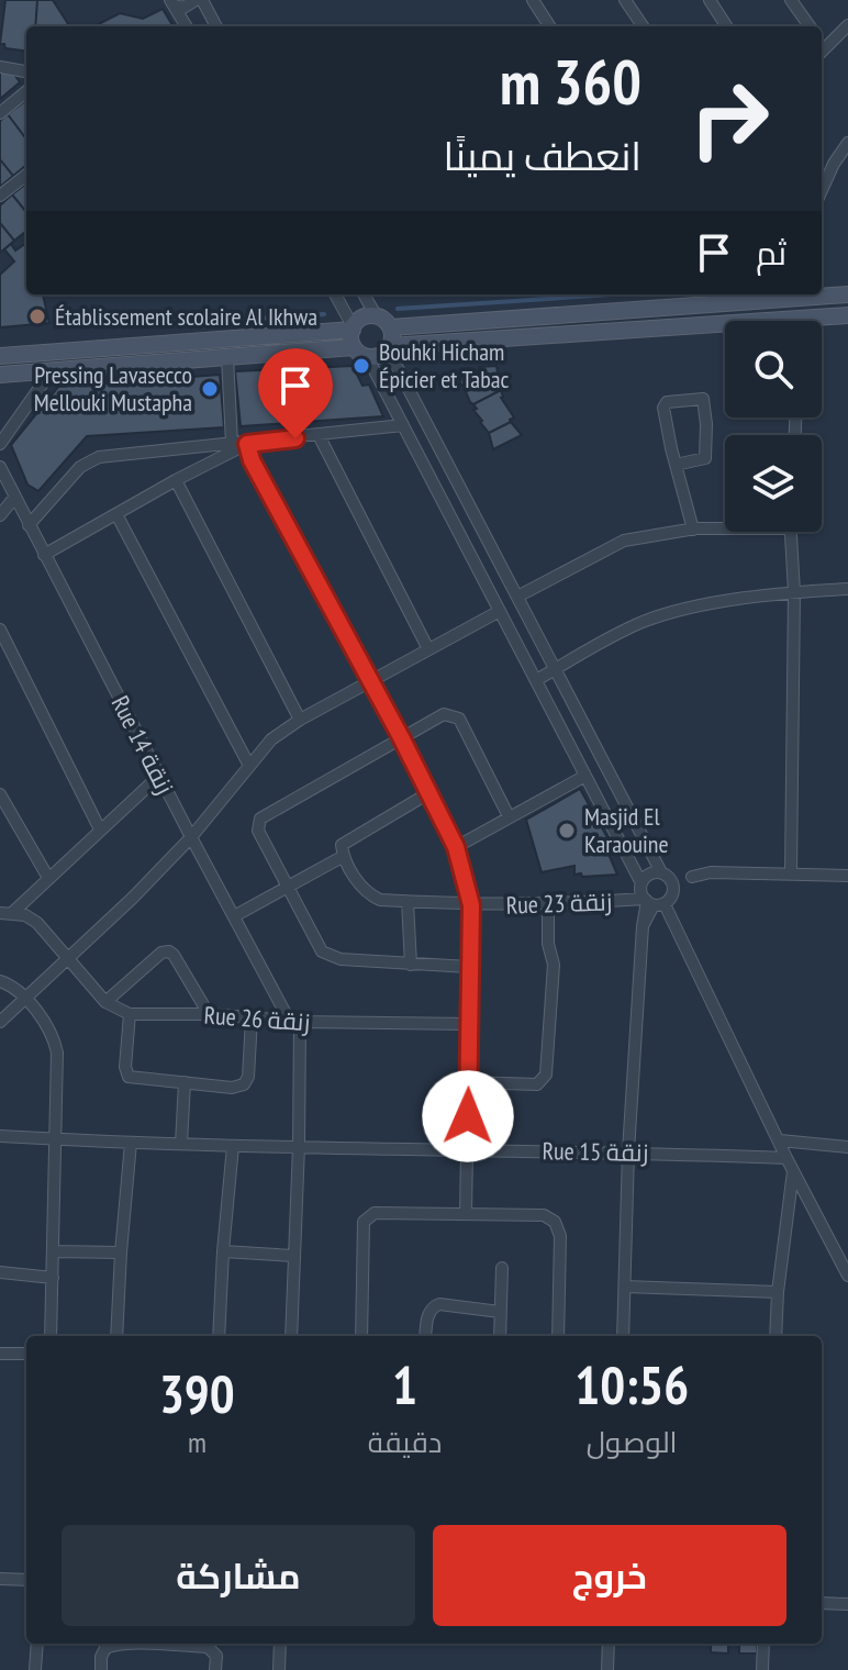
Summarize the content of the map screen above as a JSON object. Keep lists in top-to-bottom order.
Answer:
{
  "streets": {
    "street": [
      "Rue 14 زنقة",
      "Rue 23 زنقة",
      "Rue 26 زنقة",
      "Rue 15 زنقة"
    ]
  },
  "crossings": [
    ["Rue 14 زنقة", "Rue 26 زنقة"],
    ["Rue 14 زنقة", "Rue 15 زنقة"]
  ],
  "places": [
    "Établissement scolaire Al Ikhwa",
    "Bouhki Hicham Épicier et Tabac",
    "Pressing Lavasecco Mellouki Mustapha",
    "Masjid El Karaouine"
  ],
  "page": {
    "turn": ["360 m", "انعطف يمينًا"],
    "then": "ثم",
    "eta": [
      "10:56",
      "الوصول",
      "1",
      "دقيقة",
      "390",
      "m"
    ],
    "buttons": ["خروج", "مشاركة"]
  }
}
